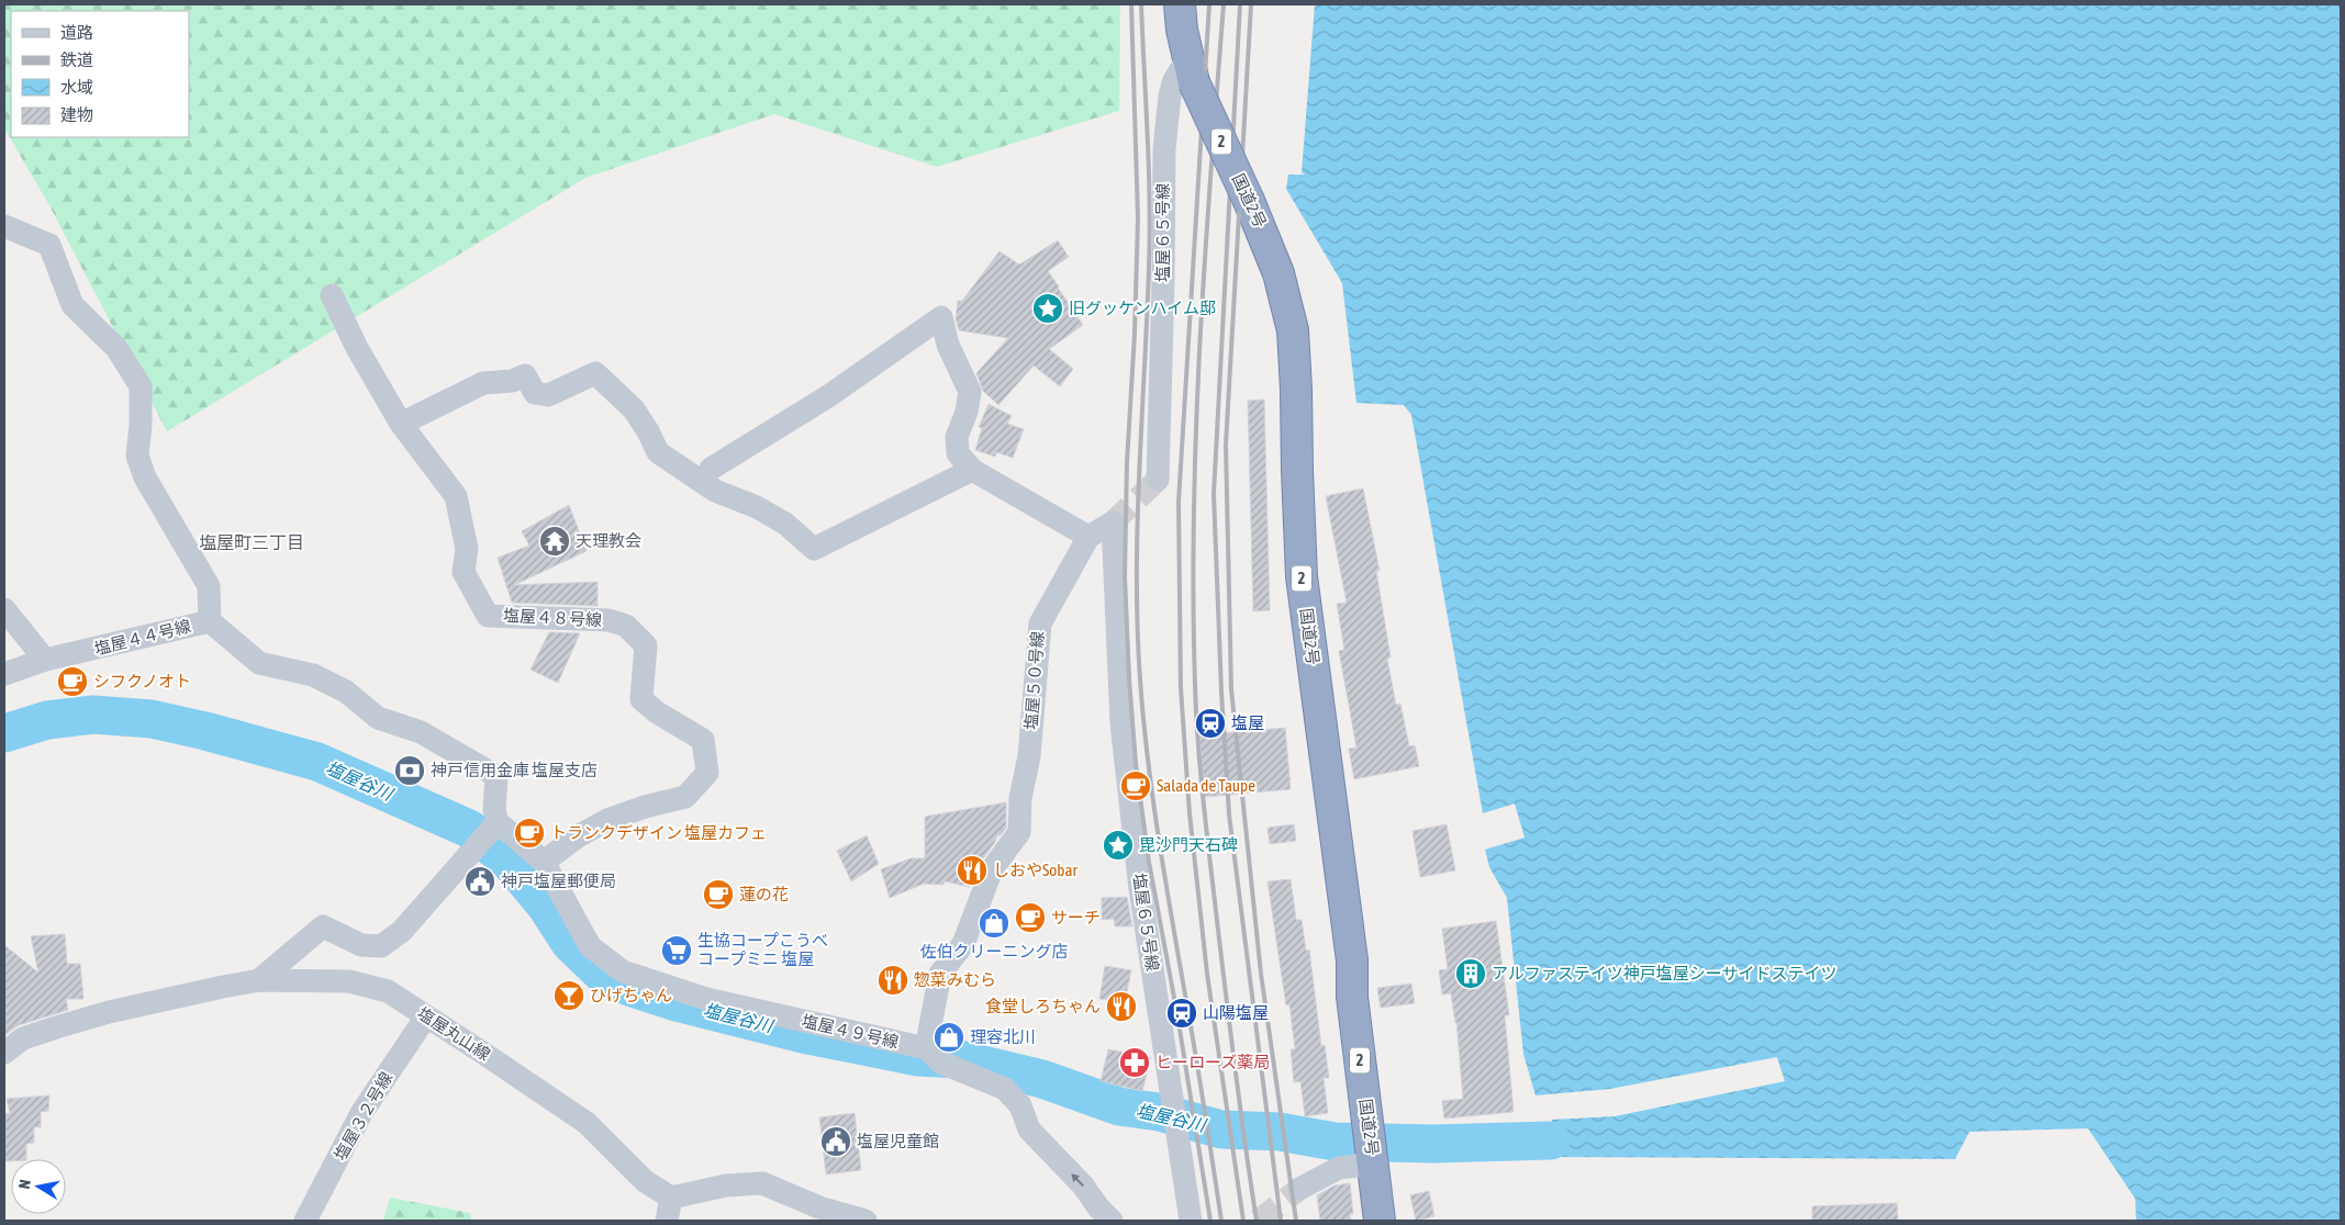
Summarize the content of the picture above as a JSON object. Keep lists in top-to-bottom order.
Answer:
{
  "streets": {
    "highway": ["2", "国道2号"],
    "street": [
      "塩屋６５号線",
      "塩屋４８号線",
      "塩屋４４号線",
      "塩屋５０号線",
      "塩屋４９号線",
      "塩屋丸山線",
      "塩屋３２号線"
    ]
  },
  "crossings": [
    ["国道2号", "塩屋６５号線"],
    ["塩屋６５号線", "塩屋５０号線"],
    ["塩屋４８号線", "塩屋４９号線"],
    ["塩屋５０号線", "塩屋４９号線"],
    ["塩屋丸山線", "塩屋３２号線"]
  ],
  "districts": ["塩屋町三丁目"],
  "water": ["塩屋谷川"],
  "places": {
    "place": ["旧グッケンハイム邸", "毘沙門天石碑"],
    "temple": ["天理教会"],
    "cafe": [
      "シフクノオト",
      "Salada de Taupe",
      "トランクデザイン 塩屋カフェ",
      "蓮の花",
      "サーチ"
    ],
    "station": ["塩屋", "山陽塩屋"],
    "bank": ["神戸信用金庫 塩屋支店"],
    "restaurant": ["しおやSobar", "惣菜みむら", "食堂しろちゃん"],
    "public building": ["神戸塩屋郵便局", "塩屋児童館"],
    "shop": ["佐伯クリーニング店", "理容北川"],
    "supermarket": ["生協コープこうべ コープミニ 塩屋"],
    "building": ["アルファステイツ神戸塩屋シーサイドステイツ"],
    "bar": ["ひげちゃん"],
    "pharmacy": ["ヒーローズ薬局"]
  },
  "legend": [
    "道路",
    "鉄道",
    "水域",
    "建物"
  ],
  "north": "left"
}
